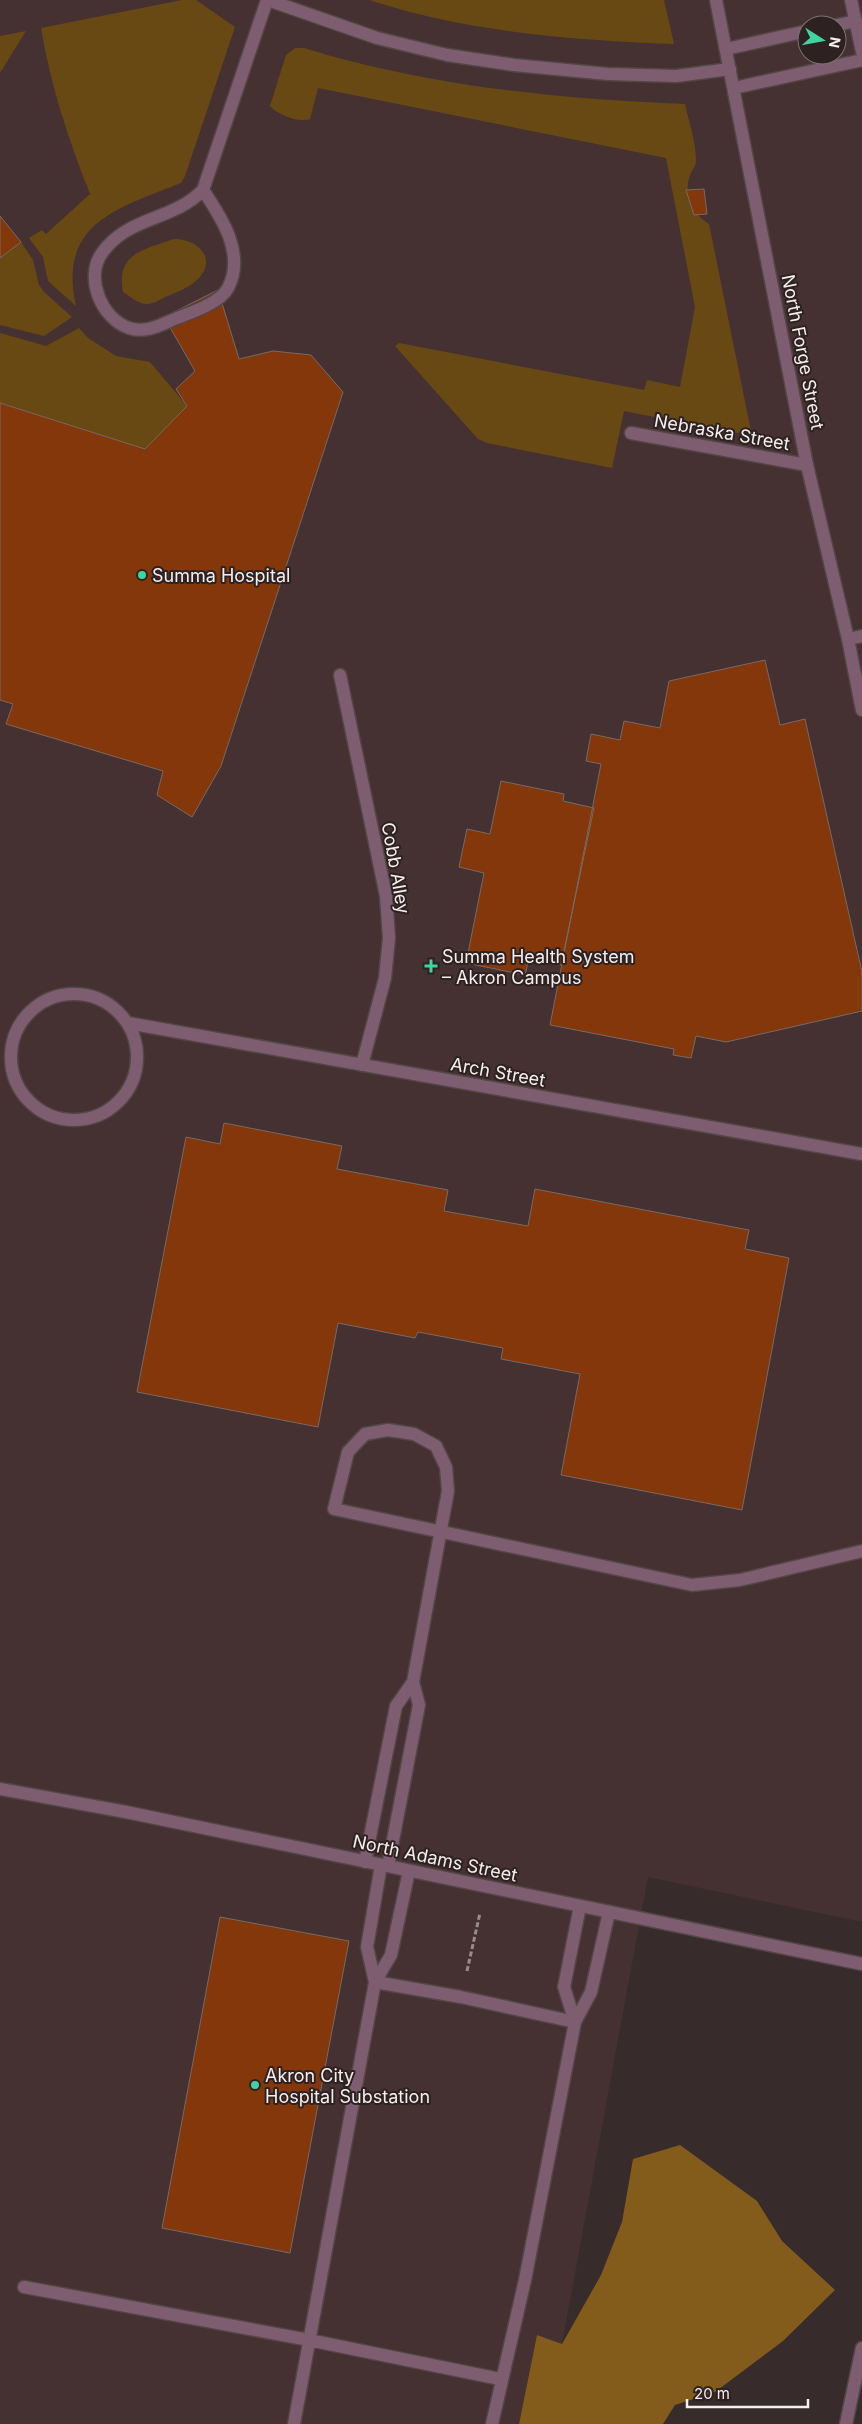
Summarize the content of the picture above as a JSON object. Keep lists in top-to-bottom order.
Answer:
{
  "streets": {
    "street": [
      "North Forge Street",
      "Nebraska Street",
      "Cobb Alley",
      "Arch Street",
      "North Adams Street"
    ]
  },
  "crossings": [
    ["North Forge Street", "Nebraska Street"],
    ["Cobb Alley", "Arch Street"]
  ],
  "places": {
    "other": ["Summa Hospital", "Akron City Hospital Substation"],
    "health": ["Summa Health System – Akron Campus"]
  },
  "scale_bar": "20 m",
  "north": "right"
}
